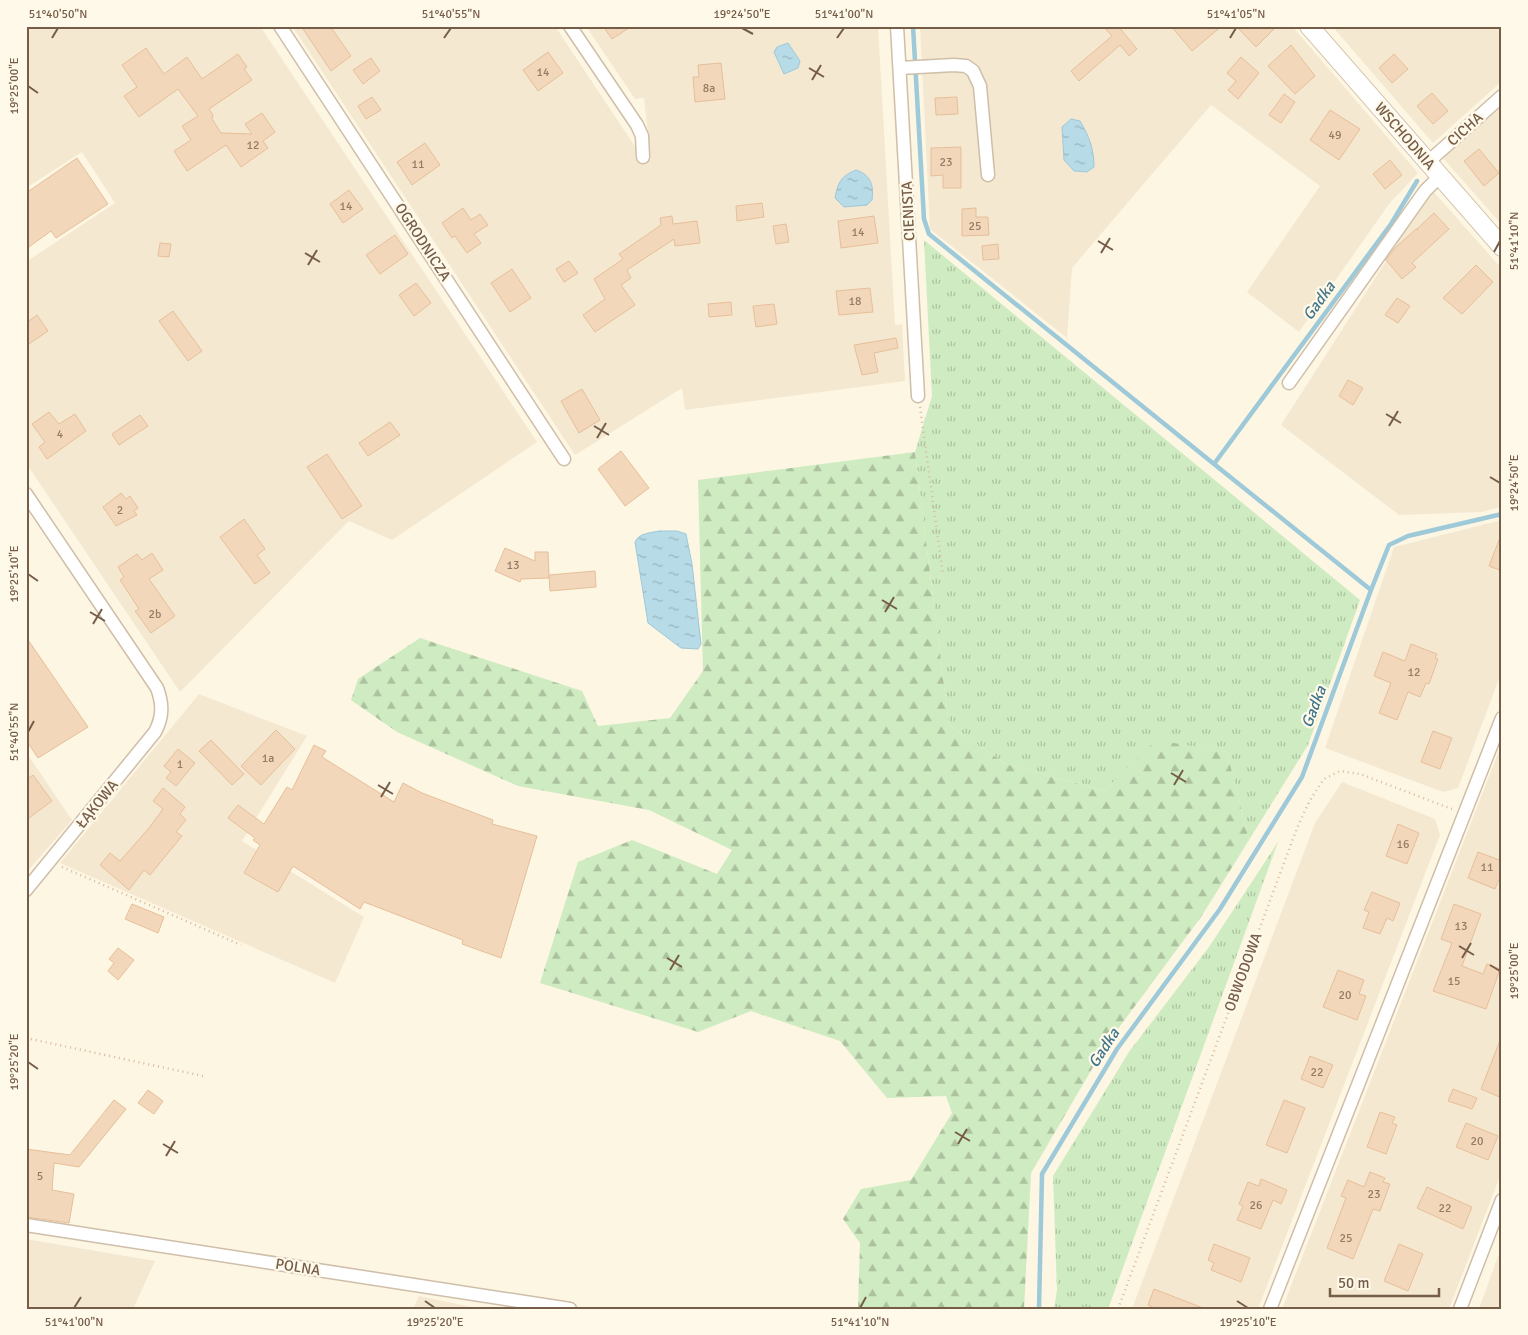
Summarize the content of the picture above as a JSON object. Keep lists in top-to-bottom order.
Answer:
{
  "streets": {
    "street": [
      "CICHA",
      "WSCHODNIA",
      "CIENISTA",
      "OGRODNICZA",
      "ŁĄKOWA",
      "POLNA"
    ],
    "path": ["OBWODOWA"]
  },
  "crossings": [
    ["CICHA", "WSCHODNIA"]
  ],
  "water": ["Gadka"],
  "house_numbers": [
    "14",
    "8a",
    "49",
    "12",
    "23",
    "11",
    "14",
    "25",
    "14",
    "18",
    "4",
    "2",
    "13",
    "2b",
    "12",
    "1a",
    "1",
    "16",
    "11",
    "13",
    "15",
    "20",
    "22",
    "20",
    "5",
    "23",
    "26",
    "22",
    "25"
  ],
  "scale_bar": "50 m",
  "coordinates": [
    "51°40'50\"N",
    "51°40'55\"N",
    "19°24'50\"E",
    "51°41'00\"N",
    "51°41'05\"N",
    "19°25'00\"E",
    "51°41'10\"N",
    "19°25'10\"E",
    "19°25'20\"E"
  ]
}
